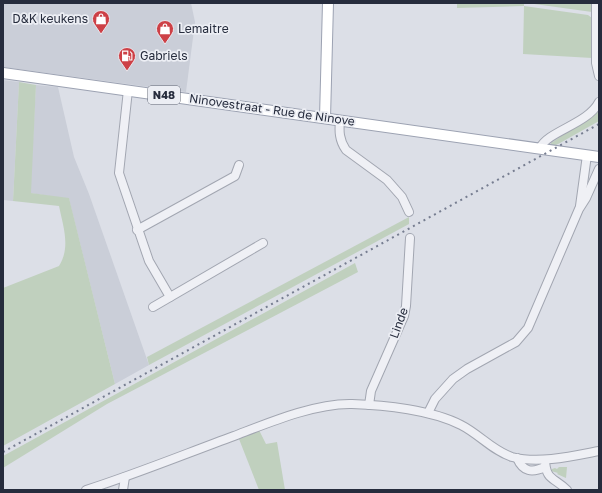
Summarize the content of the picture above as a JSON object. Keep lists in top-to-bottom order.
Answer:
{
  "streets": {
    "main road": ["N48", "Ninovestraat - Rue de Ninove"],
    "street": ["Linde"]
  },
  "crossings": [
    ["N48", "Ninovestraat - Rue de Ninove"]
  ],
  "places": {
    "shop": ["D&K keukens", "Lemaitre"],
    "fuel station": ["Gabriels"]
  }
}
